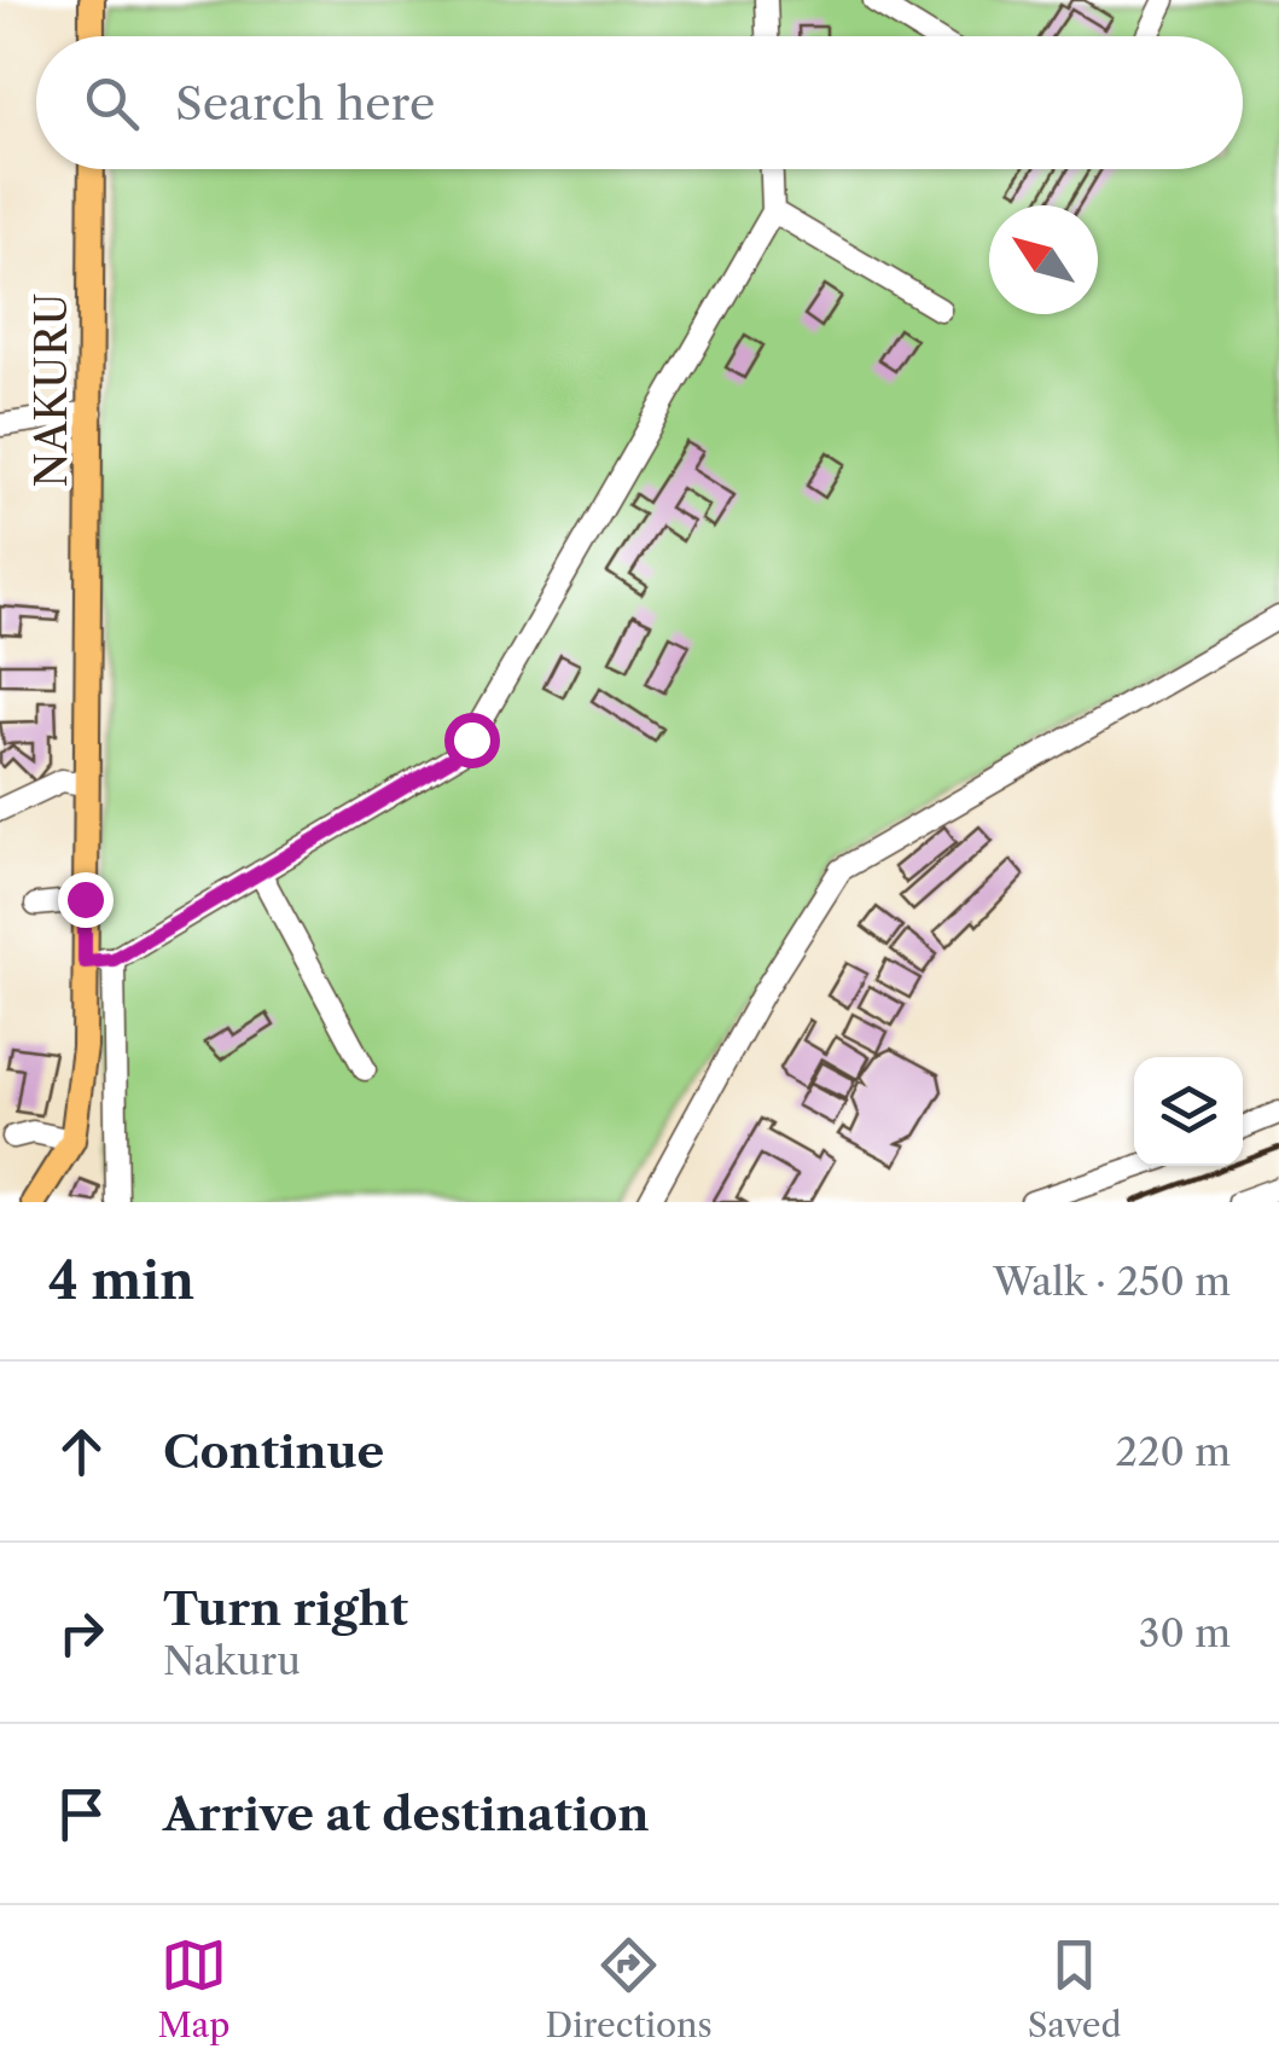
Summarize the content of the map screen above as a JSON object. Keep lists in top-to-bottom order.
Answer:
{
  "streets": {
    "main road": ["NAKURU"]
  },
  "north": "top left",
  "page": {
    "search": "Search here",
    "heading": ["4 min", "Walk · 250 m"],
    "list": [
      ["Continue", "220 m"],
      ["Turn right", "Nakuru", "30 m"],
      "Arrive at destination"
    ],
    "nav": ["Map", "Directions", "Saved"]
  }
}
